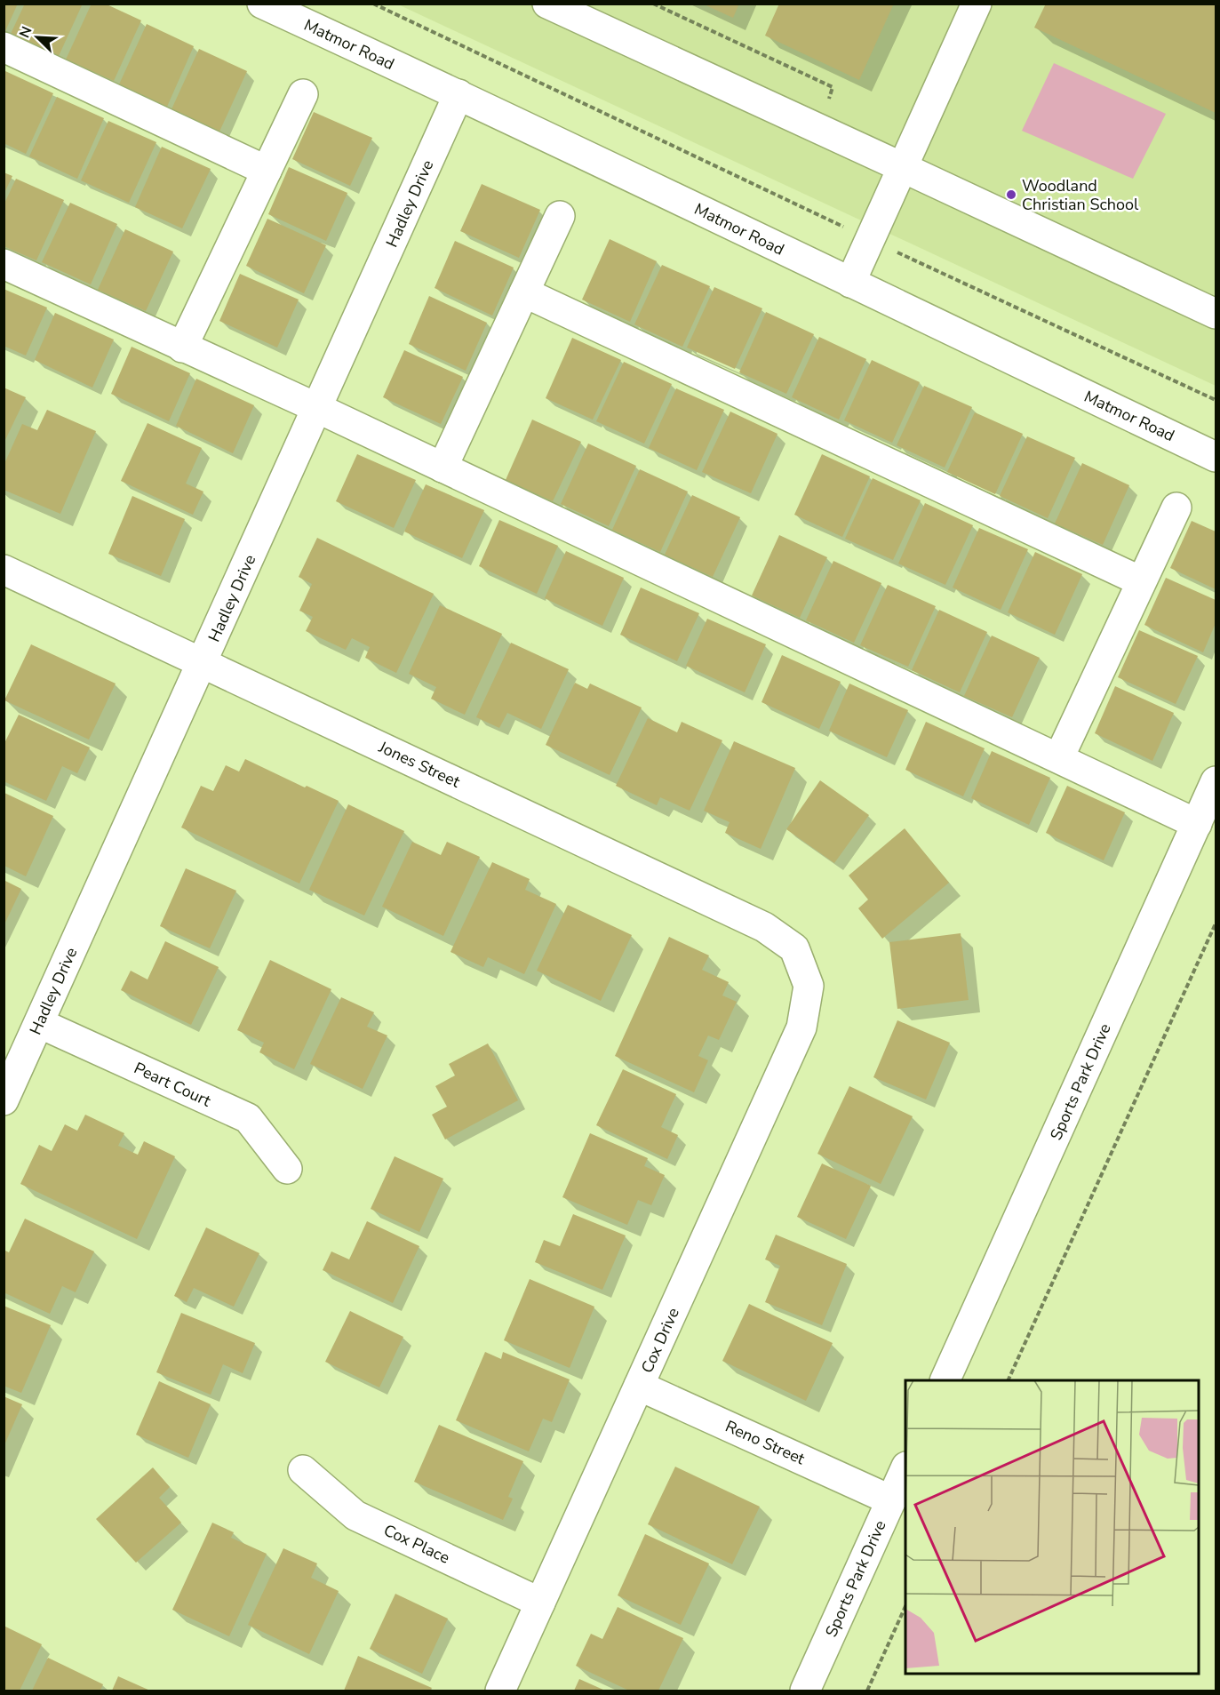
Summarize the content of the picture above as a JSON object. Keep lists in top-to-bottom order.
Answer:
{
  "streets": {
    "street": [
      "Matmor Road",
      "Hadley Drive",
      "Jones Street",
      "Sports Park Drive",
      "Peart Court",
      "Cox Drive",
      "Reno Street",
      "Cox Place"
    ]
  },
  "crossings": [
    ["Matmor Road", "Hadley Drive"],
    ["Hadley Drive", "Jones Street"],
    ["Hadley Drive", "Peart Court"],
    ["Jones Street", "Cox Drive"],
    ["Sports Park Drive", "Reno Street"],
    ["Cox Drive", "Reno Street"],
    ["Cox Drive", "Cox Place"]
  ],
  "places": ["Woodland Christian School"],
  "north": "top left"
}
